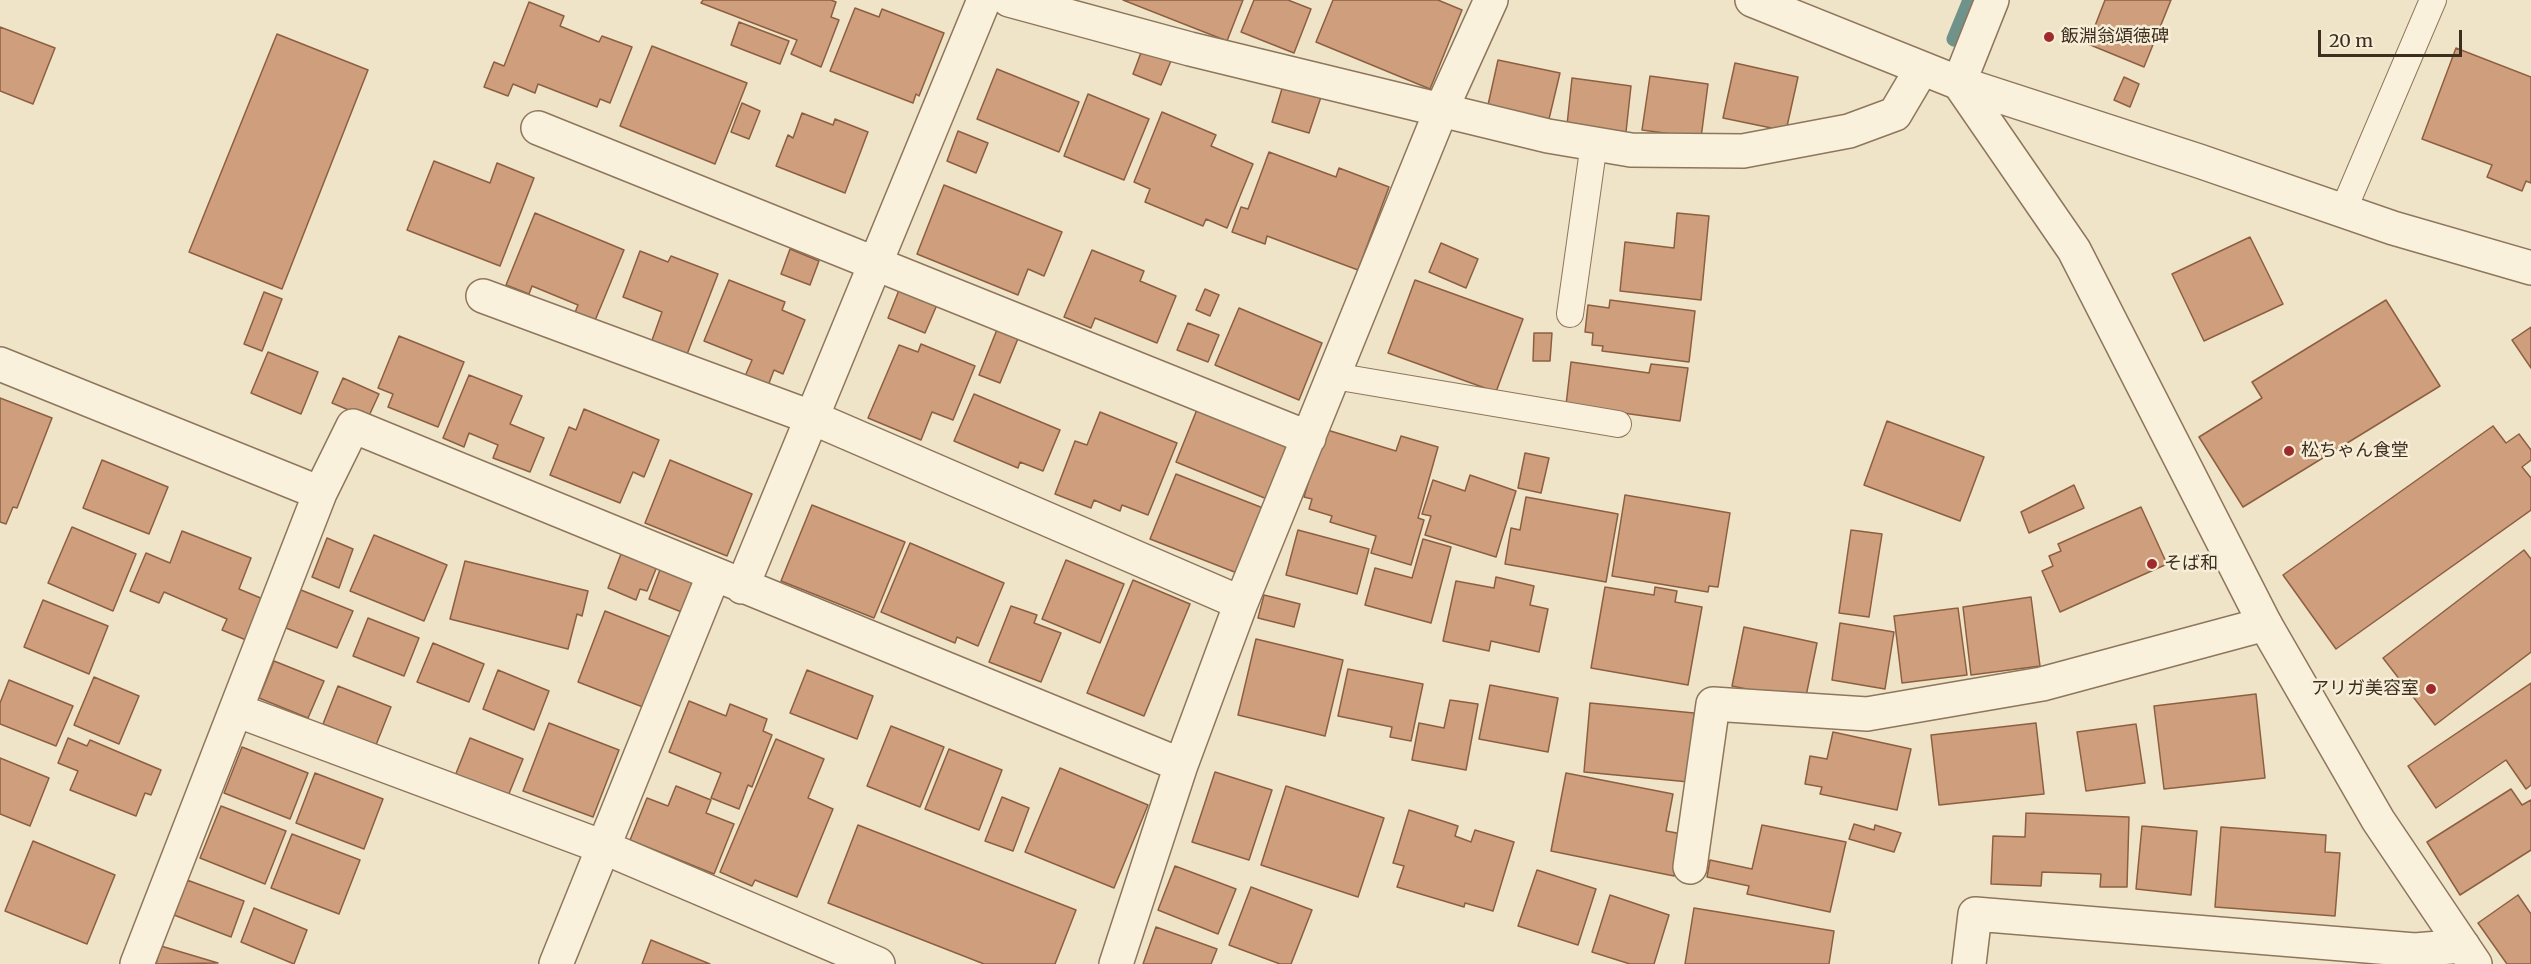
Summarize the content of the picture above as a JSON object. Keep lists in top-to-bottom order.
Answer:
{
  "places": [
    "飯淵翁頌徳碑",
    "松ちゃん食堂",
    "そば和",
    "アリガ美容室"
  ],
  "scale_bar": "20 m"
}
